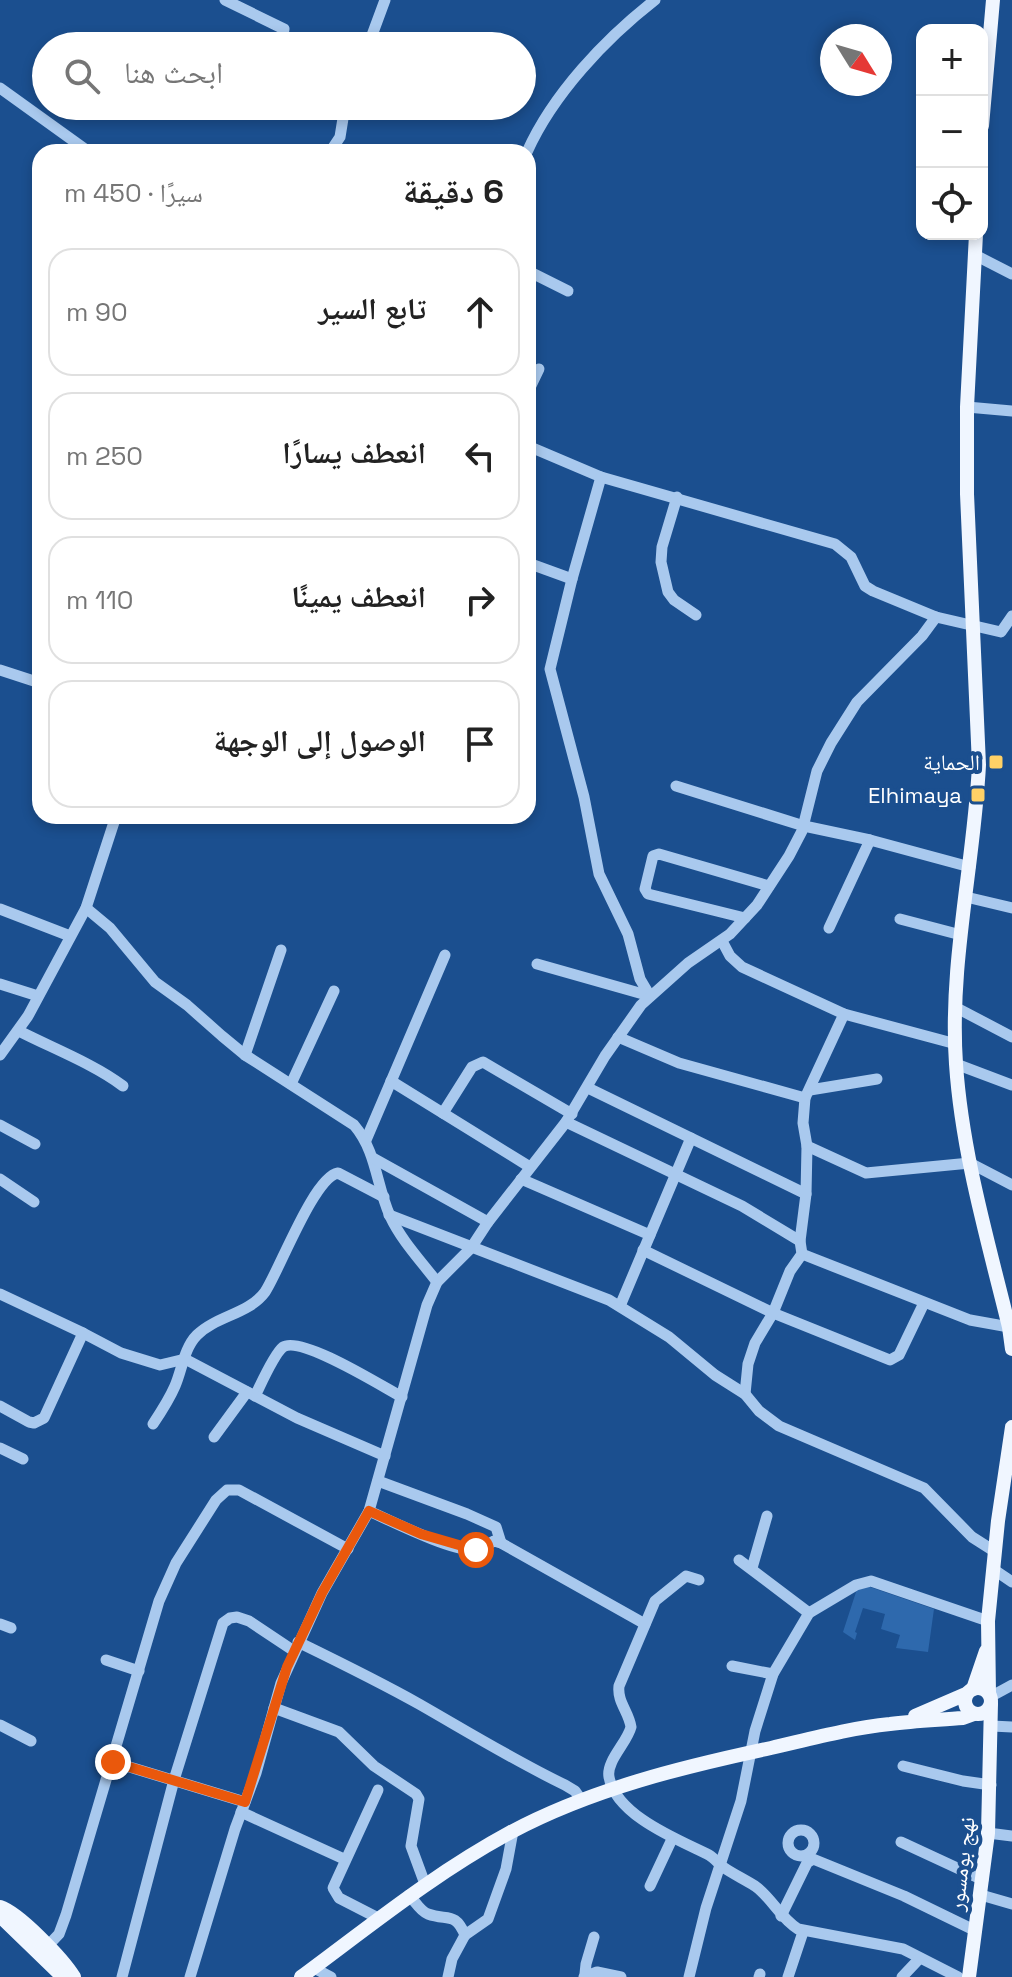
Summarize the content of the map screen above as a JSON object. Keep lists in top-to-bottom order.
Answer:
{
  "streets": {
    "main road": ["نهج بومسور"]
  },
  "places": {
    "transit": ["الحماية", "Elhimaya"]
  },
  "north": "bottom right",
  "page": {
    "map_buttons": ["+", "−"],
    "search": "ابحث هنا",
    "heading": ["6 دقيقة", "سيرًا · 450 m"],
    "list": [
      ["تابع السير", "90 m"],
      ["انعطف يسارًا", "250 m"],
      ["انعطف يمينًا", "110 m"],
      "الوصول إلى الوجهة"
    ]
  }
}
